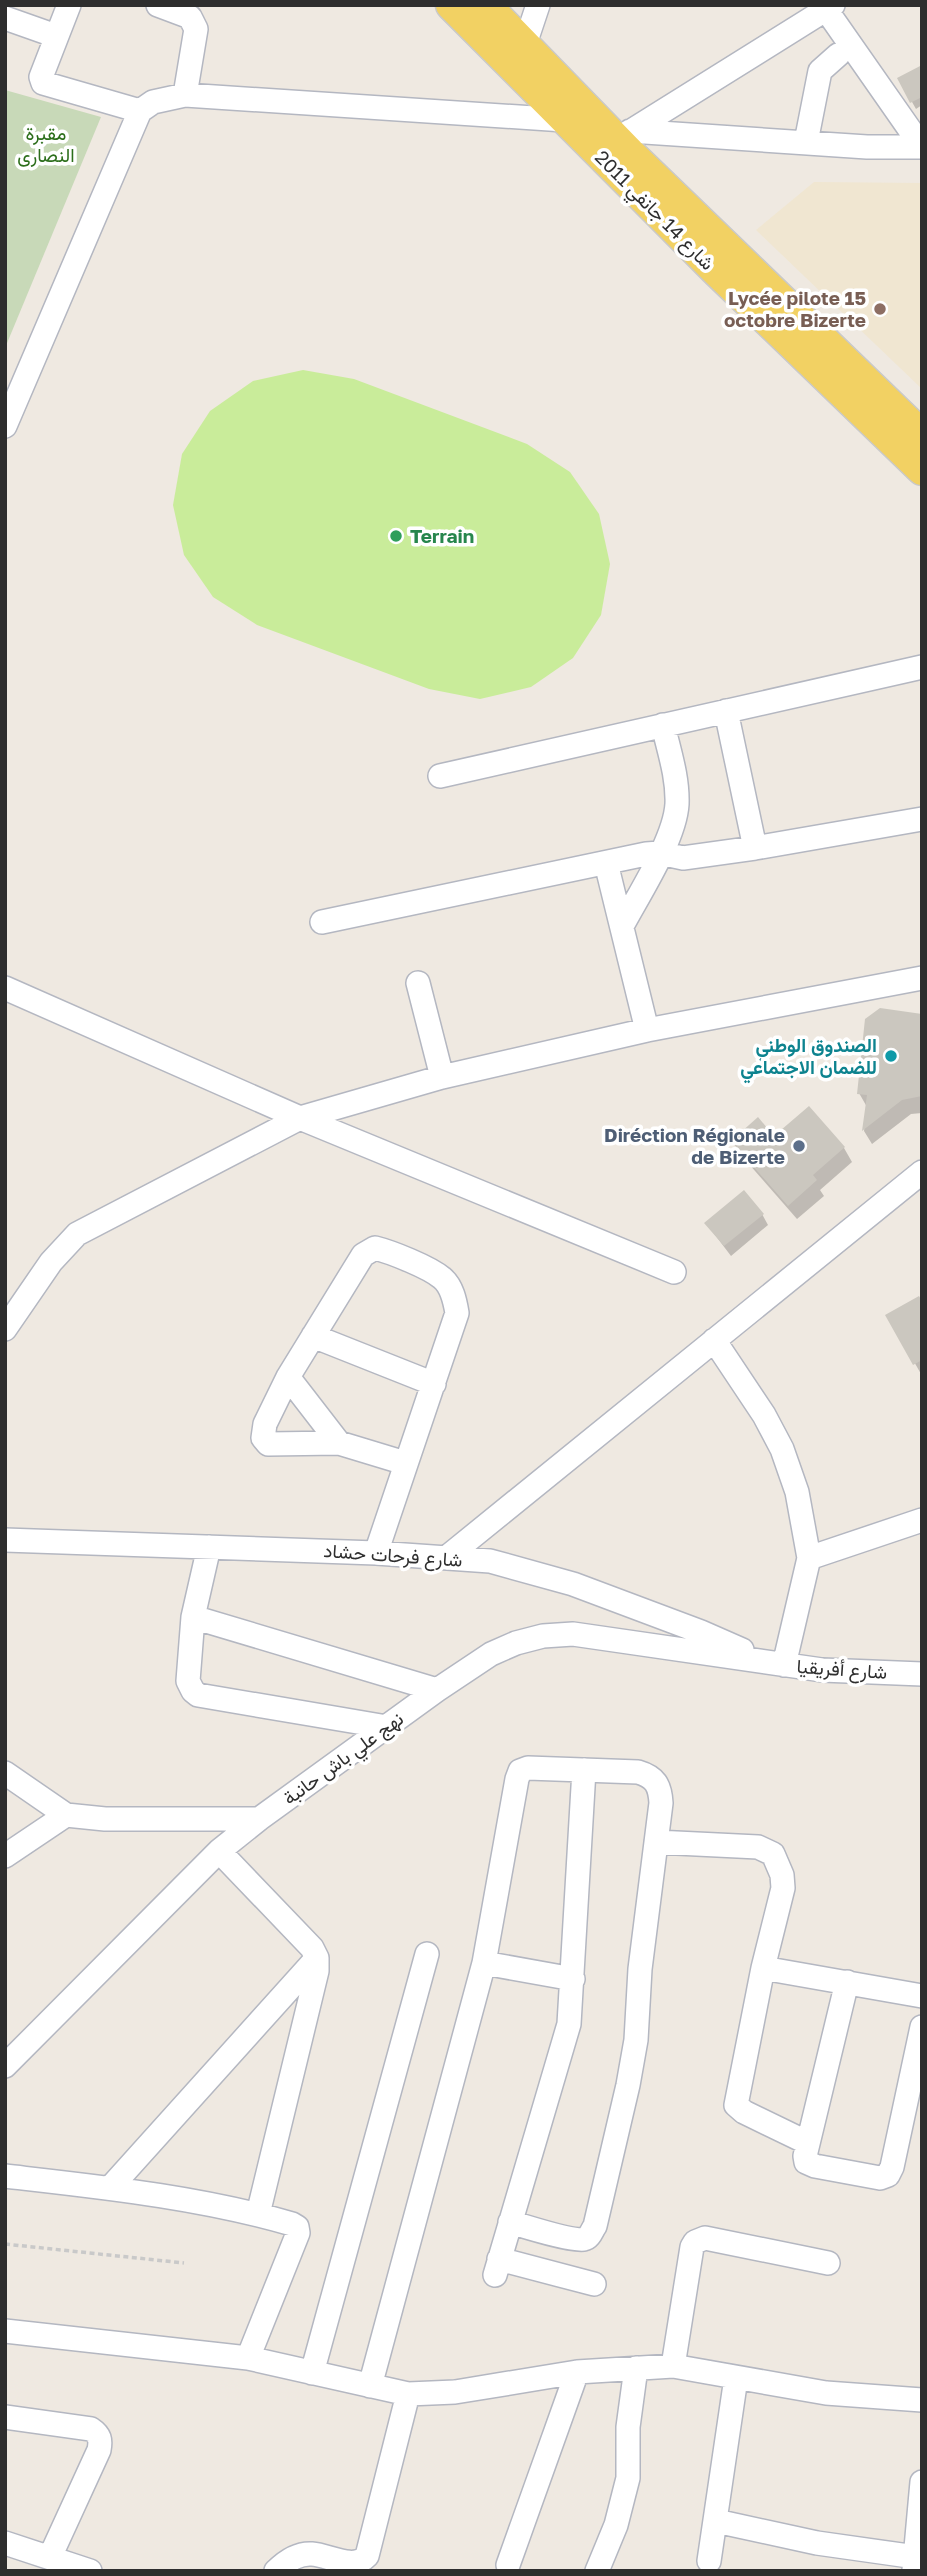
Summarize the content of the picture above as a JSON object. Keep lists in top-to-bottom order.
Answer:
{
  "streets": {
    "main road": ["شارع 14 جانفي 2011"],
    "street": ["شارع فرحات حشاد", "شارع أفريقيا", "نهج علي باش حانبة"]
  },
  "crossings": [
    ["شارع فرحات حشاد", "شارع أفريقيا"],
    ["شارع فرحات حشاد", "نهج علي باش حانبة"],
    ["شارع أفريقيا", "نهج علي باش حانبة"]
  ],
  "parks": ["مقبرة النصارى"],
  "places": [
    "Lycée pilote 15 octobre Bizerte",
    "Terrain",
    "الصندوق الوطني للضمان الاجتماعي",
    "Diréction Régionale de Bizerte"
  ]
}
